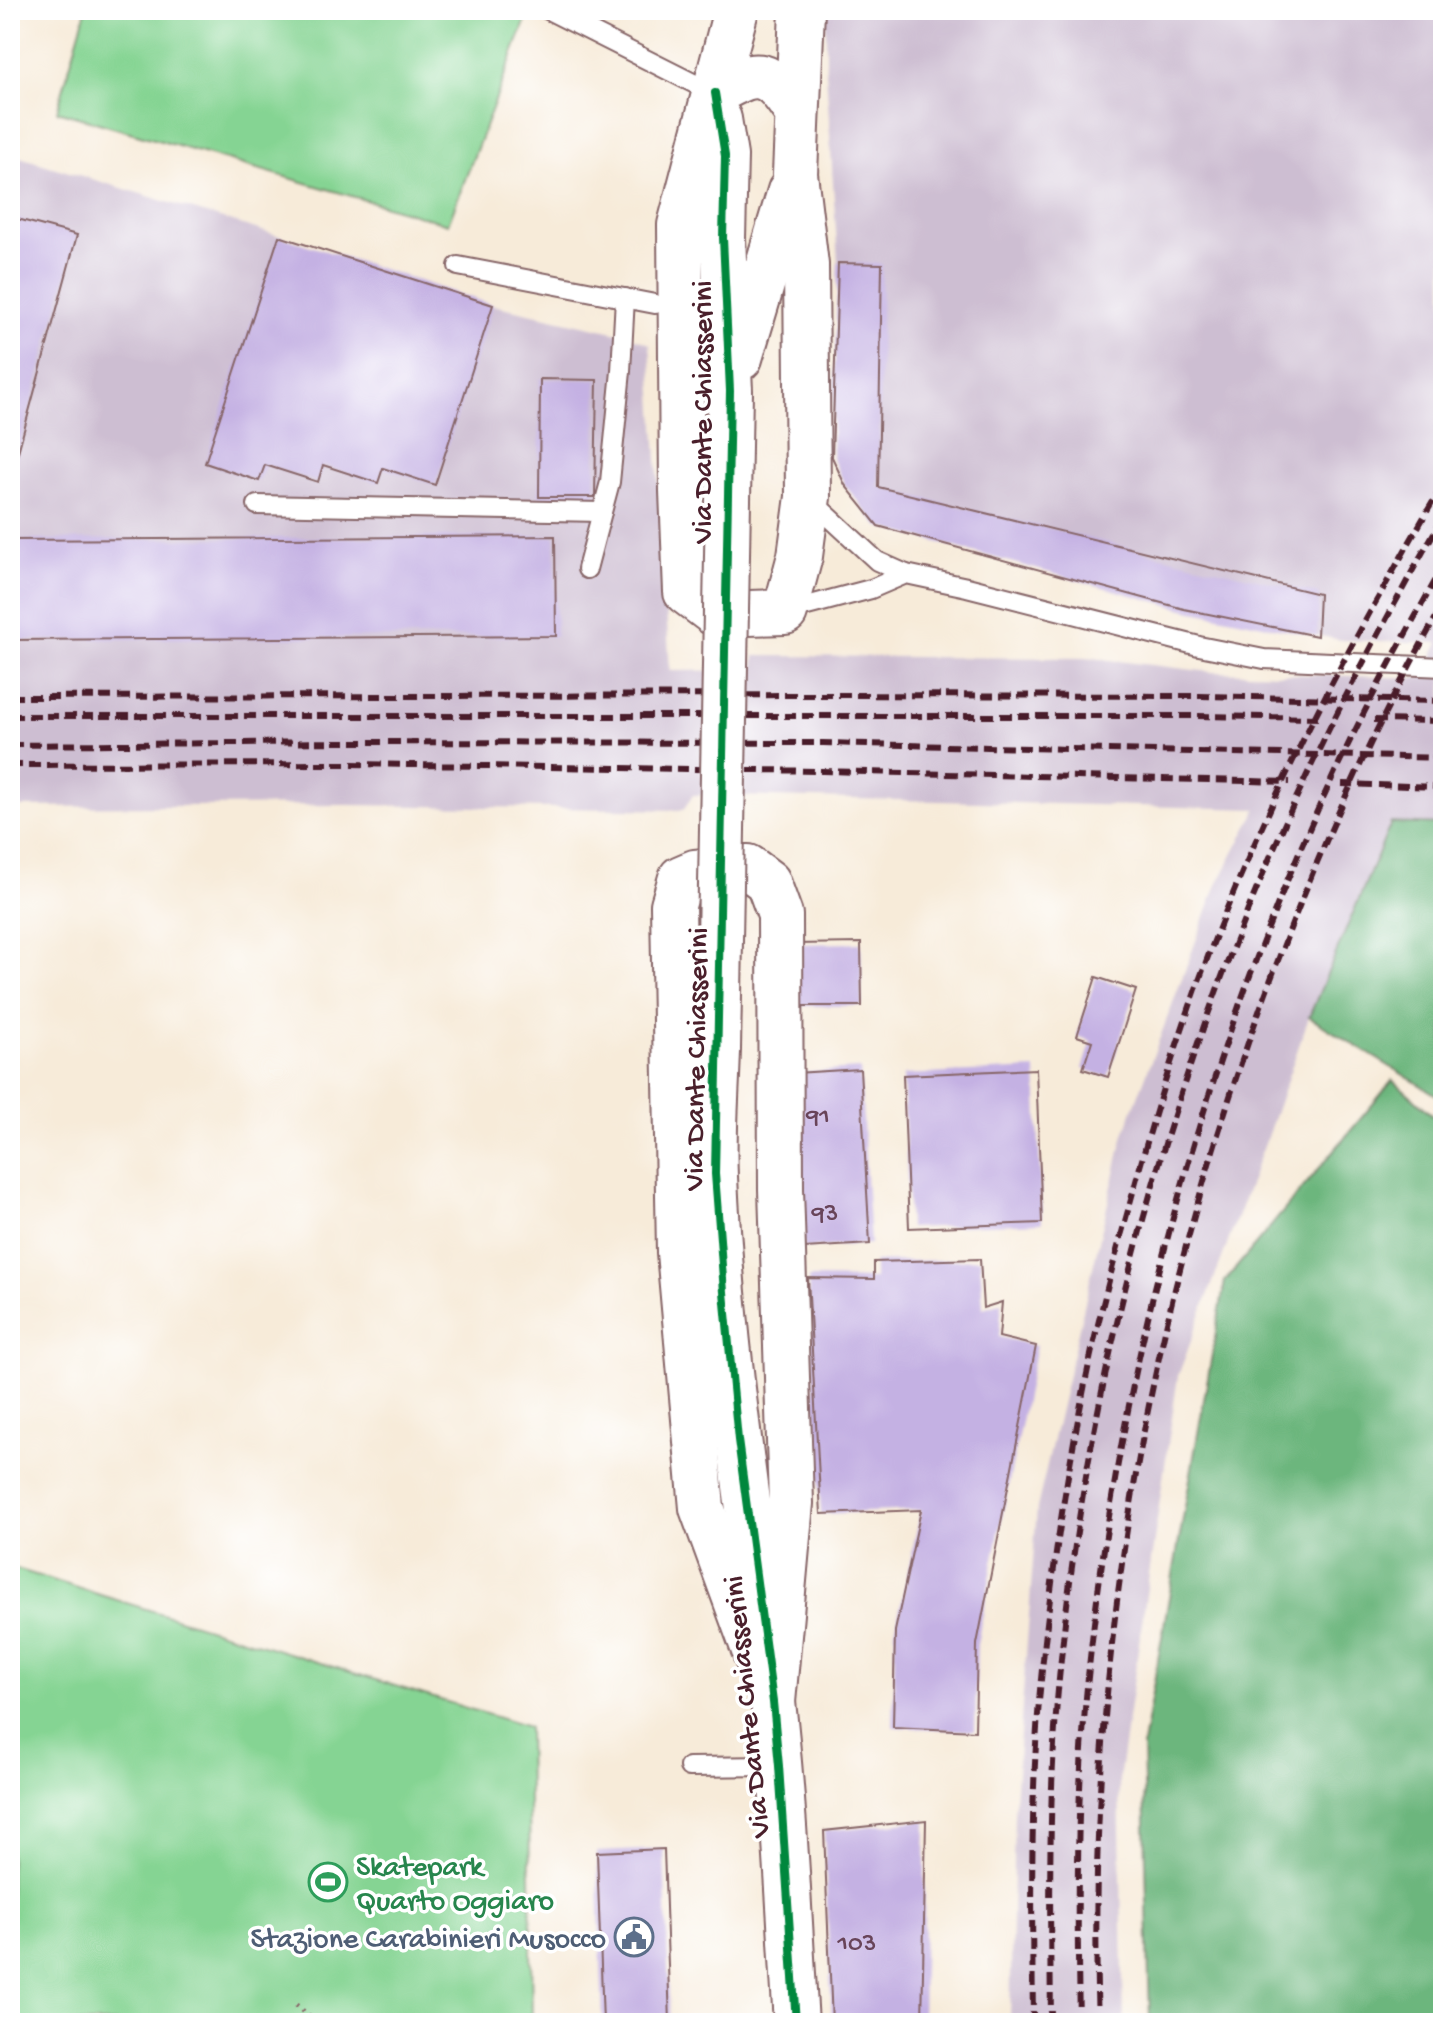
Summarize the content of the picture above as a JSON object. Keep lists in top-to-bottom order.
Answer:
{
  "streets": {
    "street": ["Via Dante Chiasserini"]
  },
  "places": {
    "sports": ["Skatepark Quarto Oggiaro"],
    "public building": ["Stazione Carabinieri Musocco"]
  },
  "house_numbers": ["91", "93", "103"]
}
